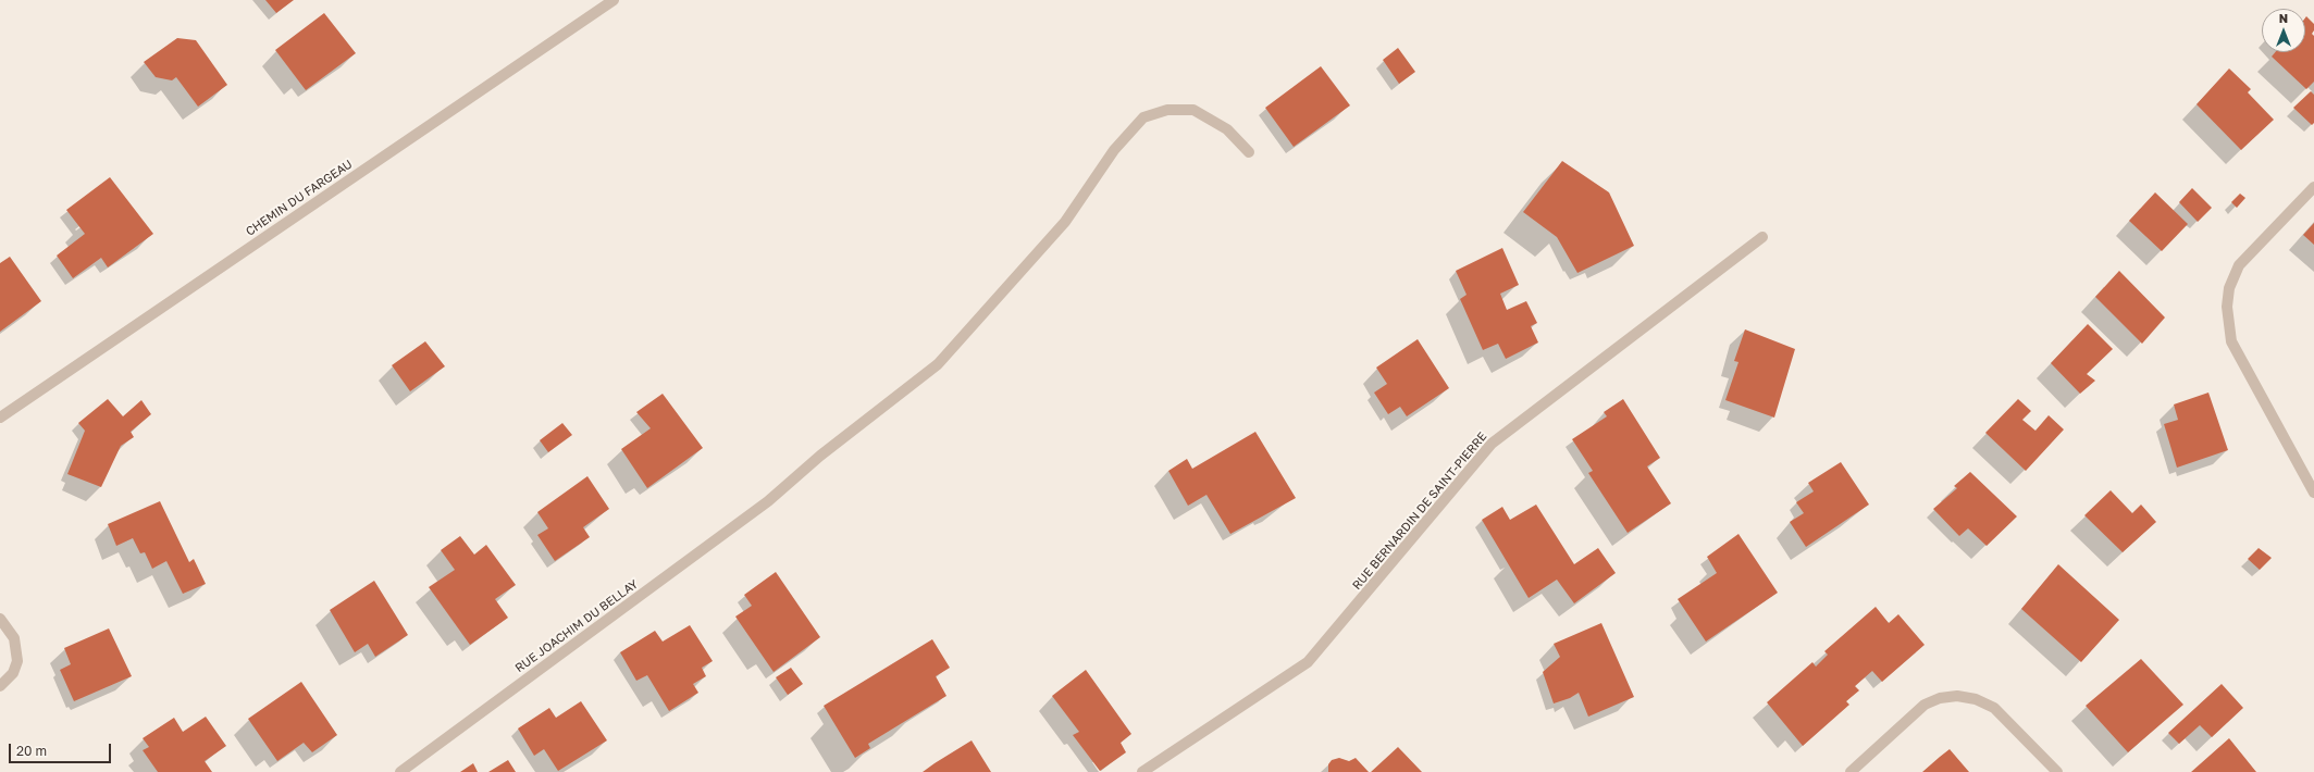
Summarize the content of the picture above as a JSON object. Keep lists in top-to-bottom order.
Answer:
{
  "streets": {
    "street": ["CHEMIN DU FARGEAU", "RUE BERNARDIN DE SAINT-PIERRE", "RUE JOACHIM DU BELLAY"]
  },
  "scale_bar": "20 m",
  "north": "top"
}
